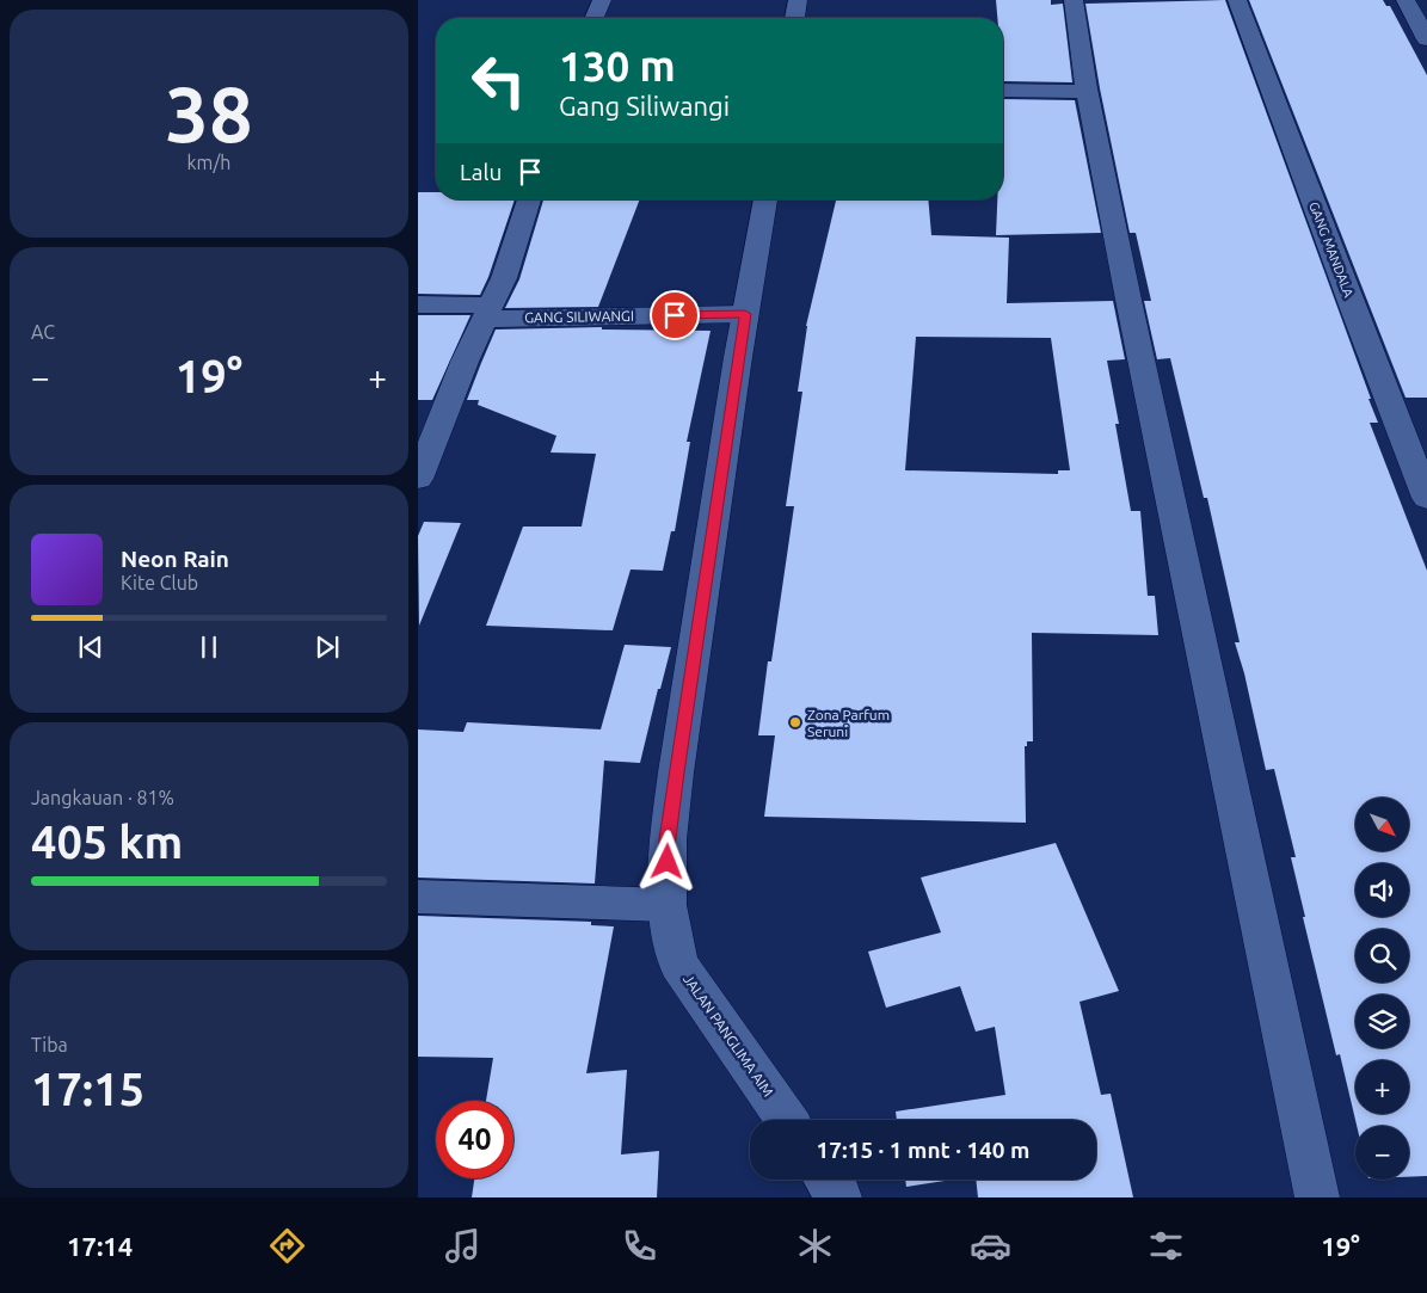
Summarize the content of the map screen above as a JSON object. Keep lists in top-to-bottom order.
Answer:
{
  "streets": {
    "street": ["GANG MANDALA", "GANG SILIWANGI", "JALAN PANGLIMA AIM"]
  },
  "crossings": [
    ["GANG SILIWANGI", "JALAN PANGLIMA AIM"]
  ],
  "places": ["Zona Parfum Seruni"],
  "north": "bottom right",
  "page": {
    "tile": [
      ["38", "km/h"],
      "AC",
      ["Jangkauan · 81%", "405 km"],
      ["Tiba", "17:15"]
    ],
    "turn": ["130 m", "Gang Siliwangi"],
    "then": "Lalu",
    "heat": ["−", "19°", "+"],
    "song": ["Neon Rain", "Kite Club"],
    "map_buttons": ["+", "−"],
    "limit": "40",
    "trip": "17:15 · 1 mnt · 140 m",
    "tabs": ["17:14", "19°"]
  }
}
